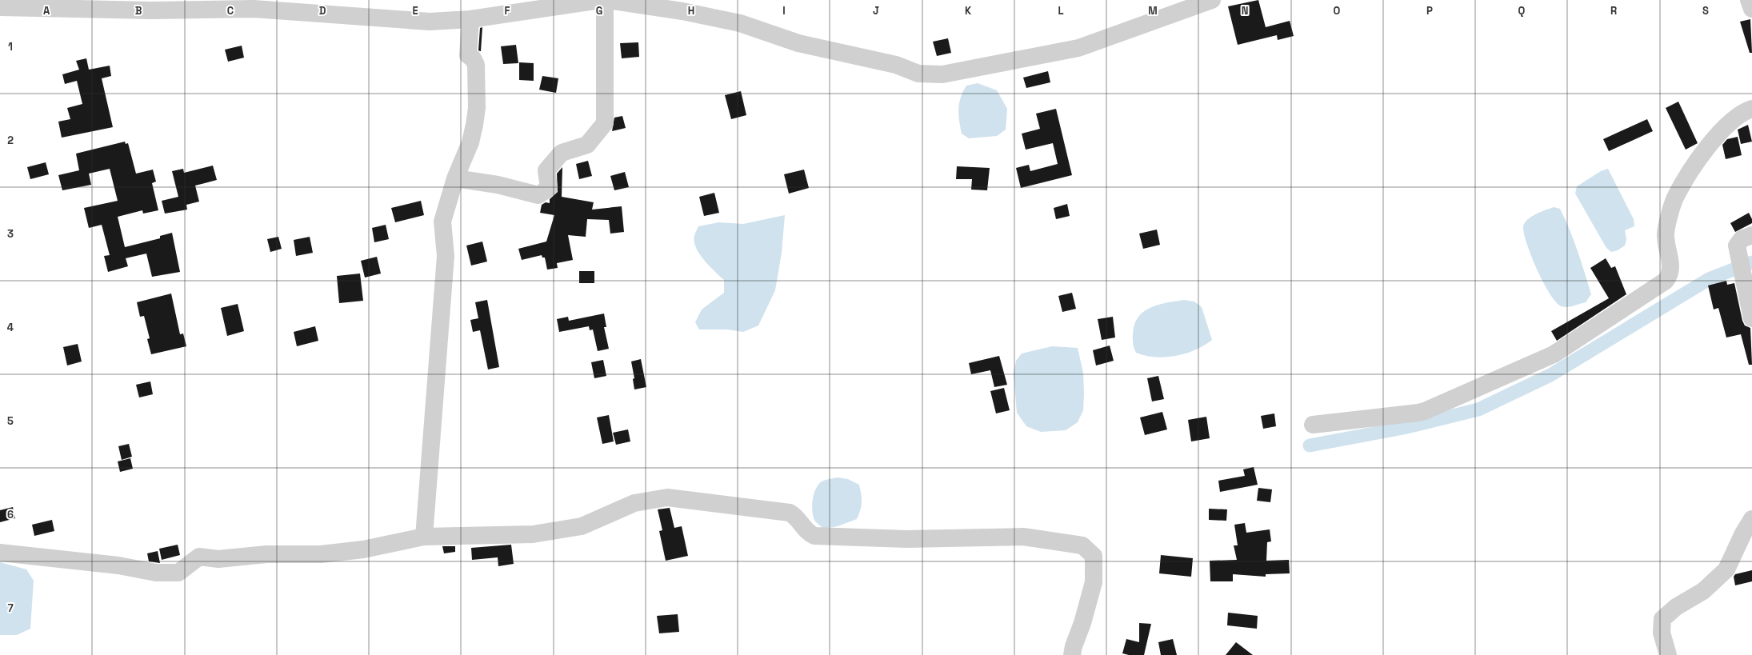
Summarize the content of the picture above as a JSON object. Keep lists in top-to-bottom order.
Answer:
{
  "grid": {
    "columns": [
      "A",
      "B",
      "C",
      "D",
      "E",
      "F",
      "G",
      "H",
      "I",
      "J",
      "K",
      "L",
      "M",
      "N",
      "O",
      "P",
      "Q",
      "R",
      "S"
    ],
    "rows": [
      "1",
      "2",
      "3",
      "4",
      "5",
      "6",
      "7"
    ]
  }
}
